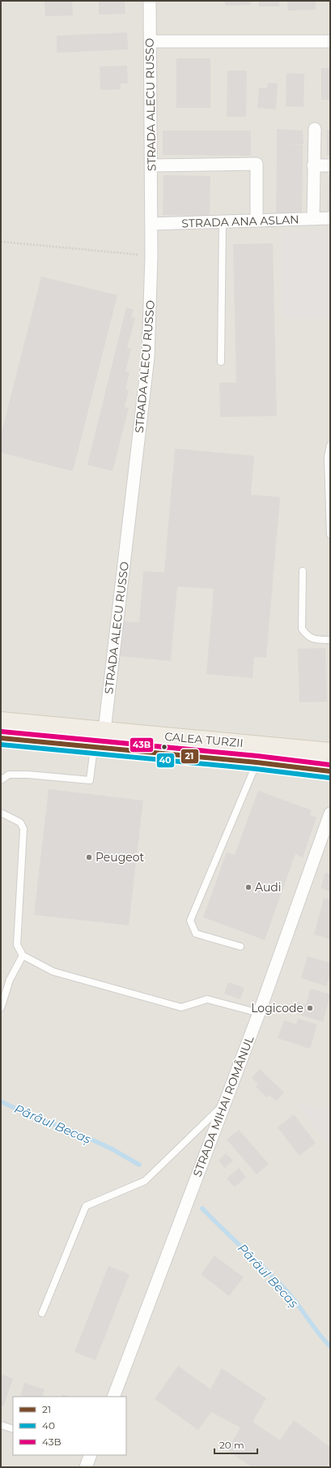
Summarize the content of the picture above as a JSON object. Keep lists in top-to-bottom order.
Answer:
{
  "streets": {
    "main road": ["CALEA TURZII"],
    "street": ["STRADA ALECU RUSSO", "STRADA ANA ASLAN", "STRADA MIHAI ROMÂNUL"]
  },
  "crossings": [
    ["STRADA ALECU RUSSO", "STRADA ANA ASLAN"],
    ["STRADA ALECU RUSSO", "CALEA TURZII"]
  ],
  "water": ["Pârâul Becaș"],
  "places": ["Peugeot", "Audi", "Logicode"],
  "lines": ["transit line 43B", "transit line 21", "transit line 40"],
  "legend": ["21", "40", "43B"],
  "scale_bar": "20 m"
}
